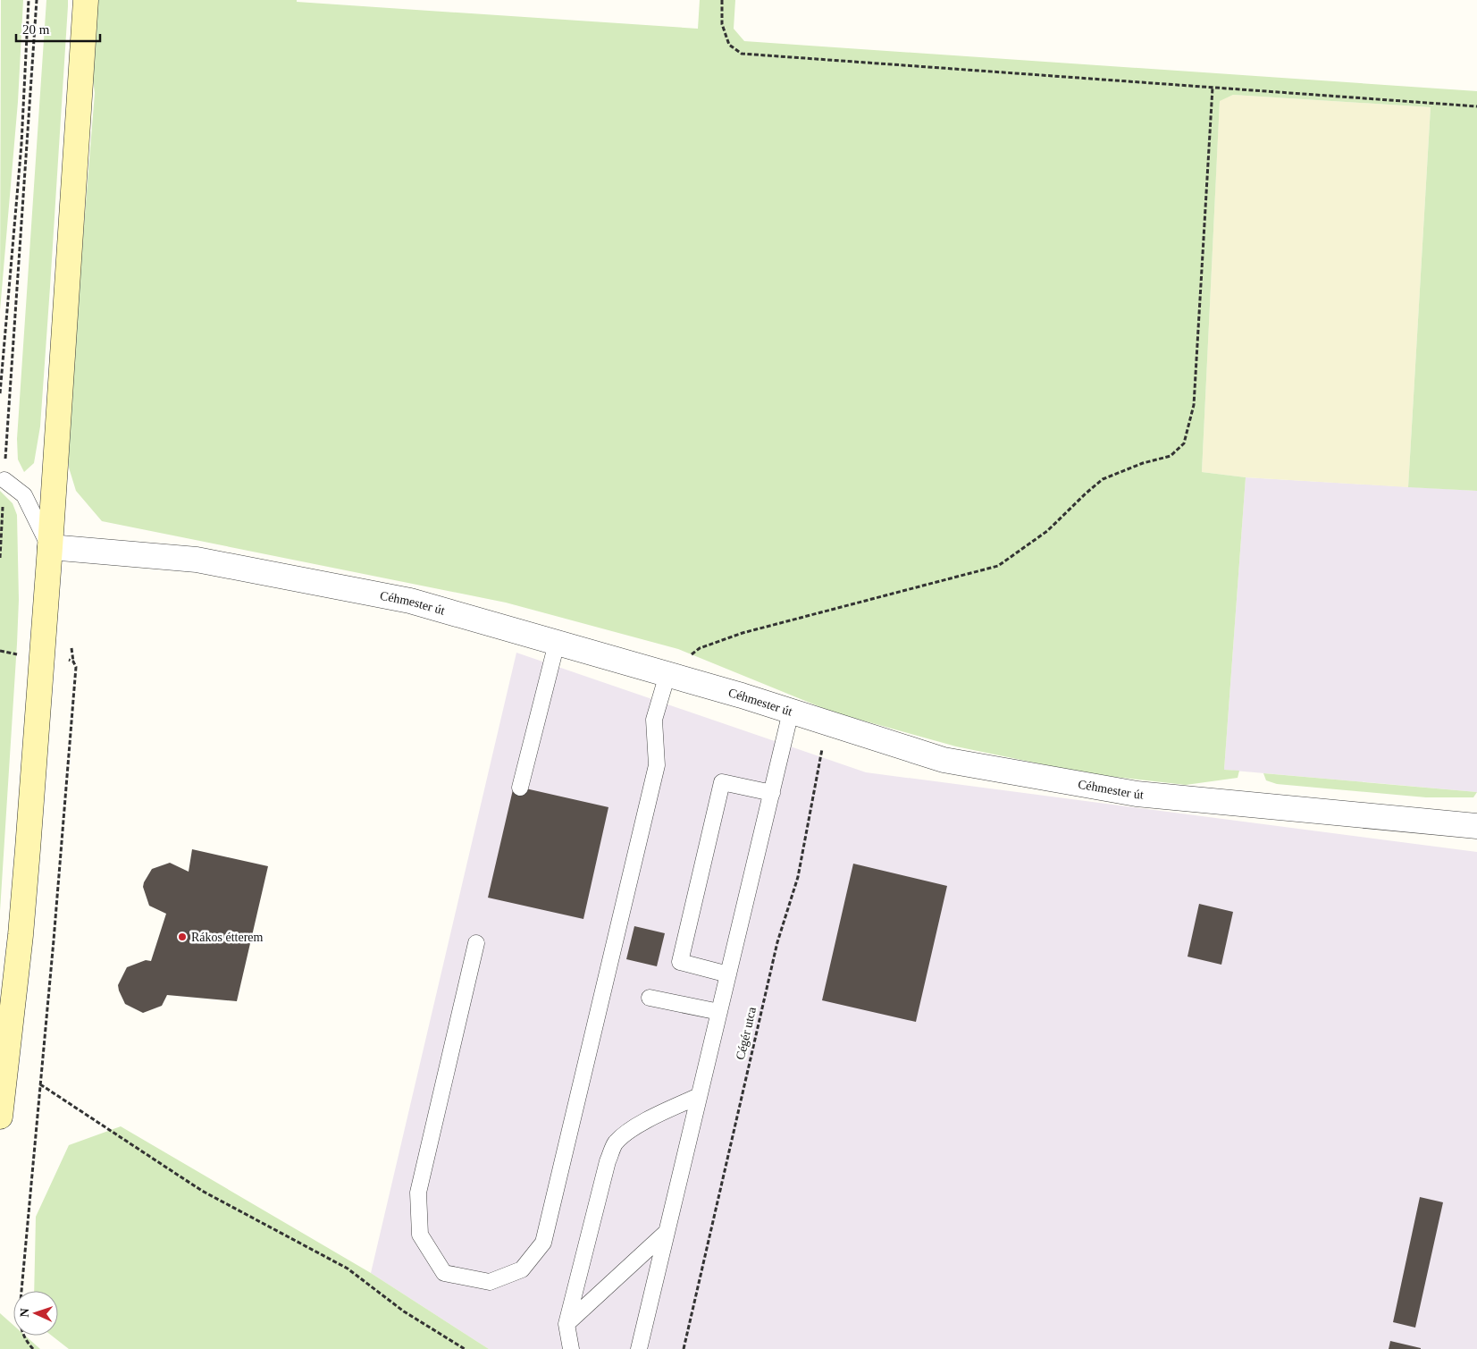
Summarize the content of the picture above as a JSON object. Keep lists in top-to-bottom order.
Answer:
{
  "streets": {
    "street": ["Céhmester út"],
    "path": ["Cégér utca"]
  },
  "crossings": [
    ["Céhmester út", "Cégér utca"]
  ],
  "places": ["Rákos étterem"],
  "scale_bar": "20 m",
  "north": "left"
}
